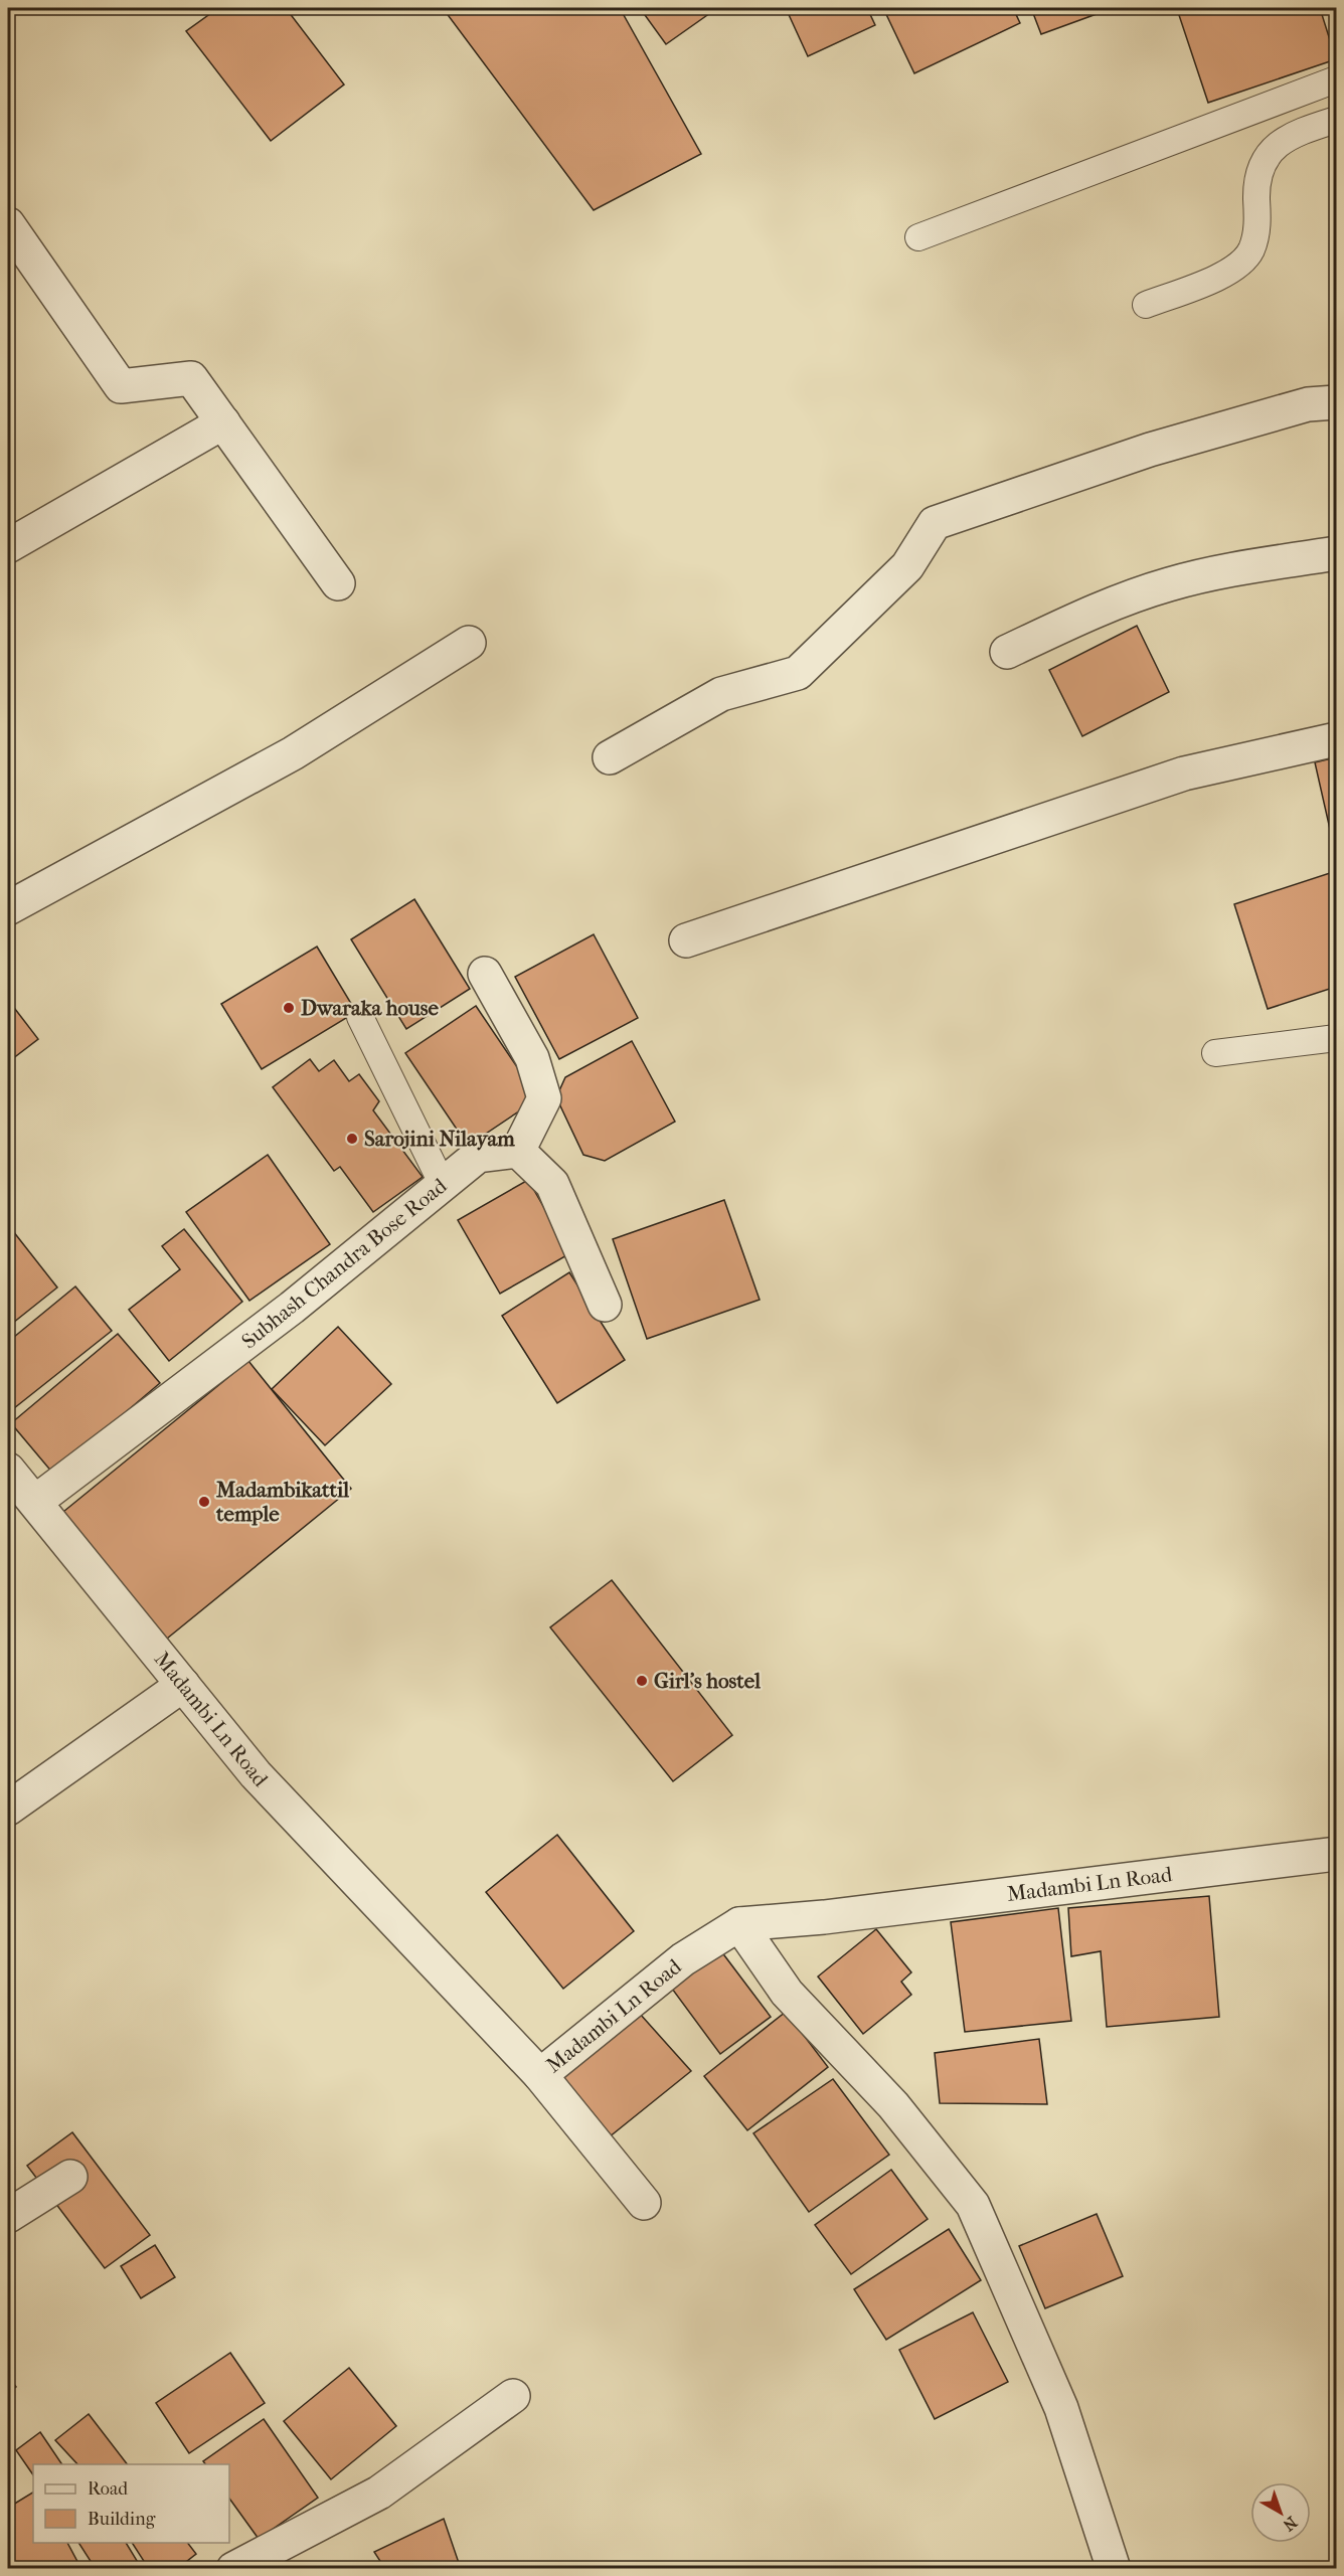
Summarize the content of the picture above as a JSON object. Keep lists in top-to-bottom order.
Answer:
{
  "streets": {
    "street": ["Subhash Chandra Bose Road", "Madambi Ln Road"]
  },
  "crossings": [
    ["Subhash Chandra Bose Road", "Madambi Ln Road"]
  ],
  "places": [
    "Dwaraka house",
    "Sarojini Nilayam",
    "Madambikattil temple",
    "Girl's hostel"
  ],
  "legend": ["Road", "Building"],
  "north": "bottom right"
}
